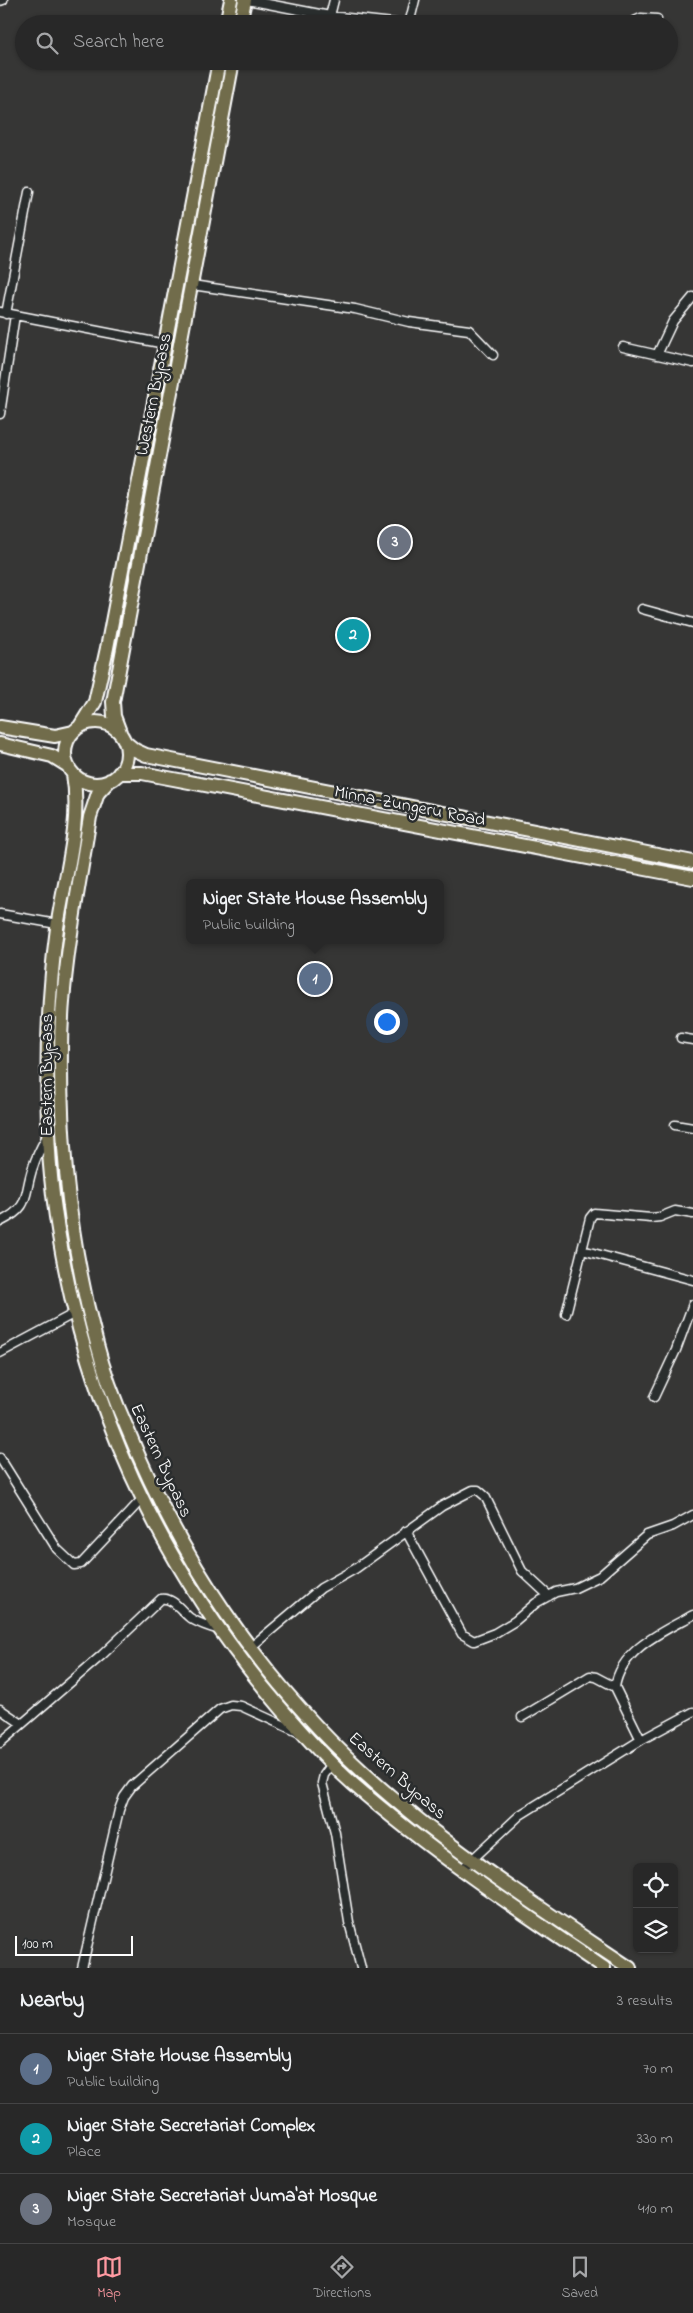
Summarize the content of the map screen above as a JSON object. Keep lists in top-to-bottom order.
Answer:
{
  "streets": {
    "main road": ["Western Bypass", "Minna-Zungeru Road", "Eastern Bypass"]
  },
  "crossings": [
    ["Western Bypass", "Minna-Zungeru Road"],
    ["Western Bypass", "Eastern Bypass"],
    ["Minna-Zungeru Road", "Eastern Bypass"]
  ],
  "scale_bar": "100 m",
  "page": {
    "search": "Search here",
    "pins": ["3", "2", "1"],
    "popup": ["Niger State House Assembly", "Public building"],
    "scale": "100 m",
    "heading": ["Nearby", "3 results"],
    "list": [
      {
        "mark": "1",
        "name": "Niger State House Assembly",
        "note": "Public building",
        "value": "70 m"
      },
      {
        "mark": "2",
        "name": "Niger State Secretariat Complex",
        "note": "Place",
        "value": "330 m"
      },
      {
        "mark": "3",
        "name": "Niger State Secretariat Juma'at Mosque",
        "note": "Mosque",
        "value": "410 m"
      }
    ],
    "nav": ["Map", "Directions", "Saved"]
  }
}
